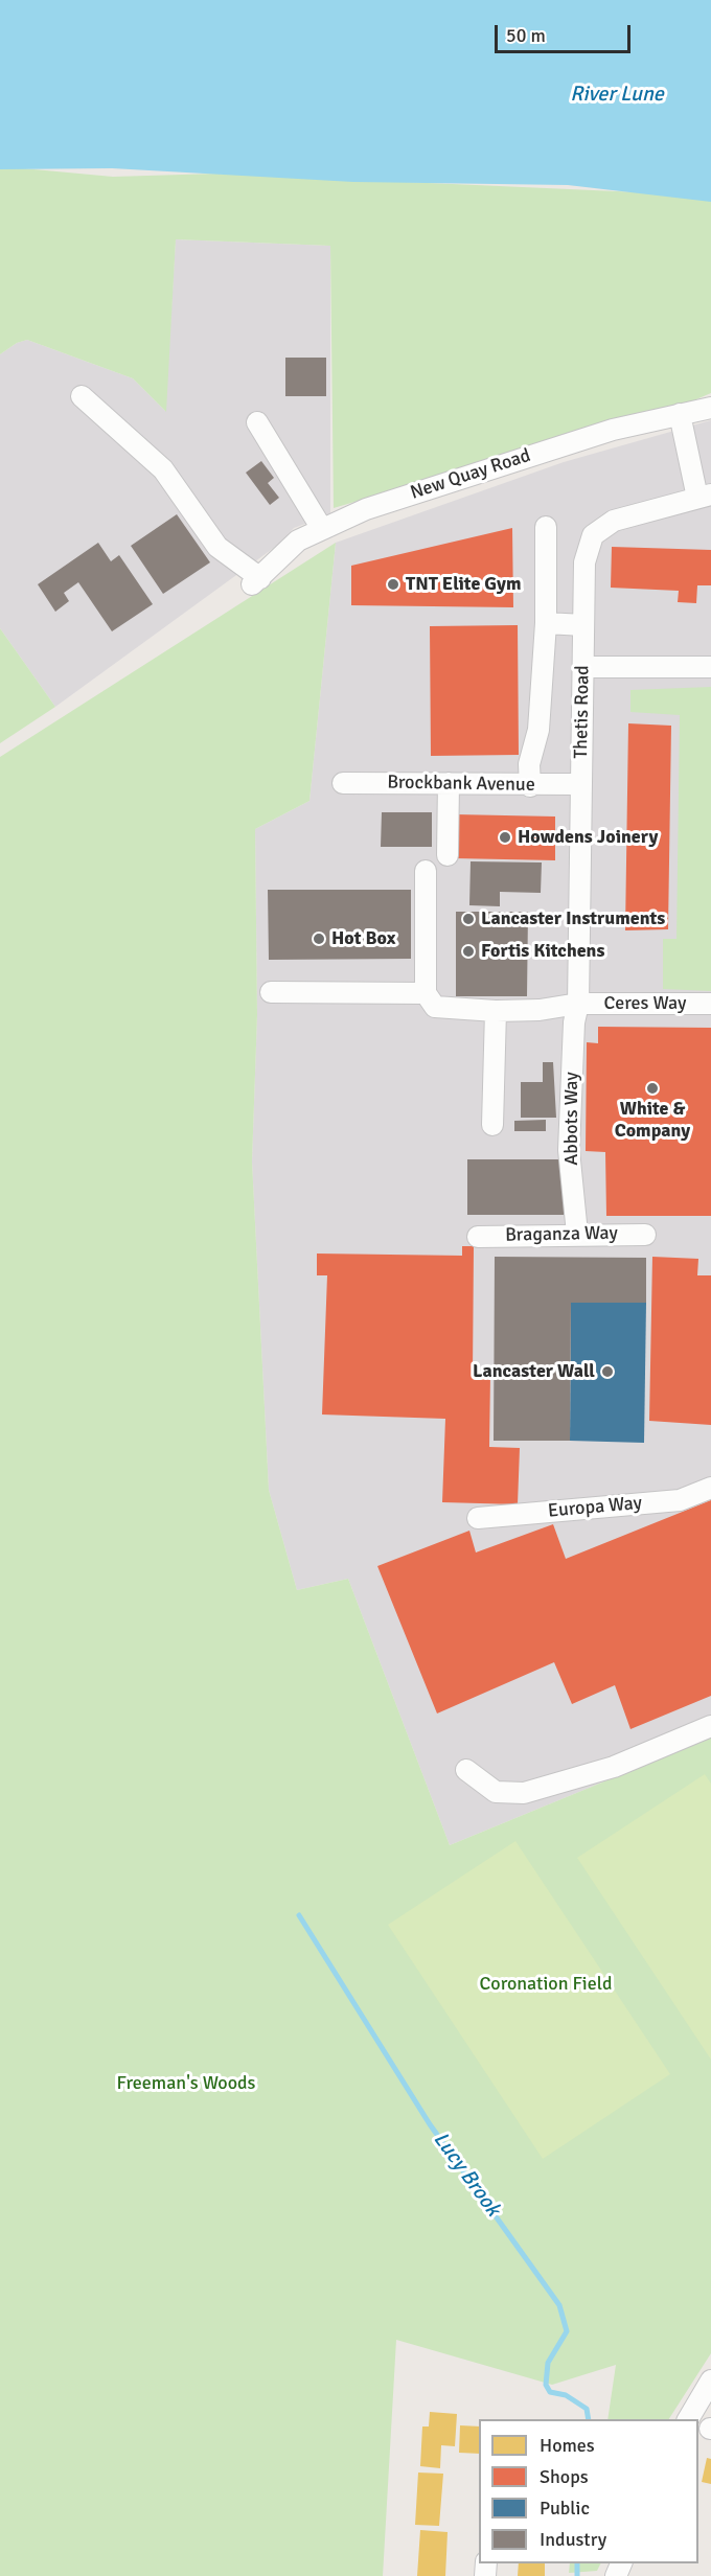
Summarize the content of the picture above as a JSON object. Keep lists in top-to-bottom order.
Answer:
{
  "streets": {
    "street": [
      "New Quay Road",
      "Thetis Road",
      "Brockbank Avenue",
      "Ceres Way",
      "Abbots Way",
      "Braganza Way",
      "Europa Way"
    ]
  },
  "crossings": [
    ["New Quay Road", "Thetis Road"],
    ["Thetis Road", "Brockbank Avenue"],
    ["Thetis Road", "Ceres Way"],
    ["Thetis Road", "Abbots Way"],
    ["Ceres Way", "Abbots Way"],
    ["Abbots Way", "Braganza Way"]
  ],
  "water": ["River Lune", "Lucy Brook"],
  "parks": ["Coronation Field", "Freeman's Woods"],
  "places": [
    "TNT Elite Gym",
    "Howdens Joinery",
    "Lancaster Instruments",
    "Hot Box",
    "Fortis Kitchens",
    "White & Company",
    "Lancaster Wall"
  ],
  "legend": [
    "Homes",
    "Shops",
    "Public",
    "Industry"
  ],
  "scale_bar": "50 m"
}
